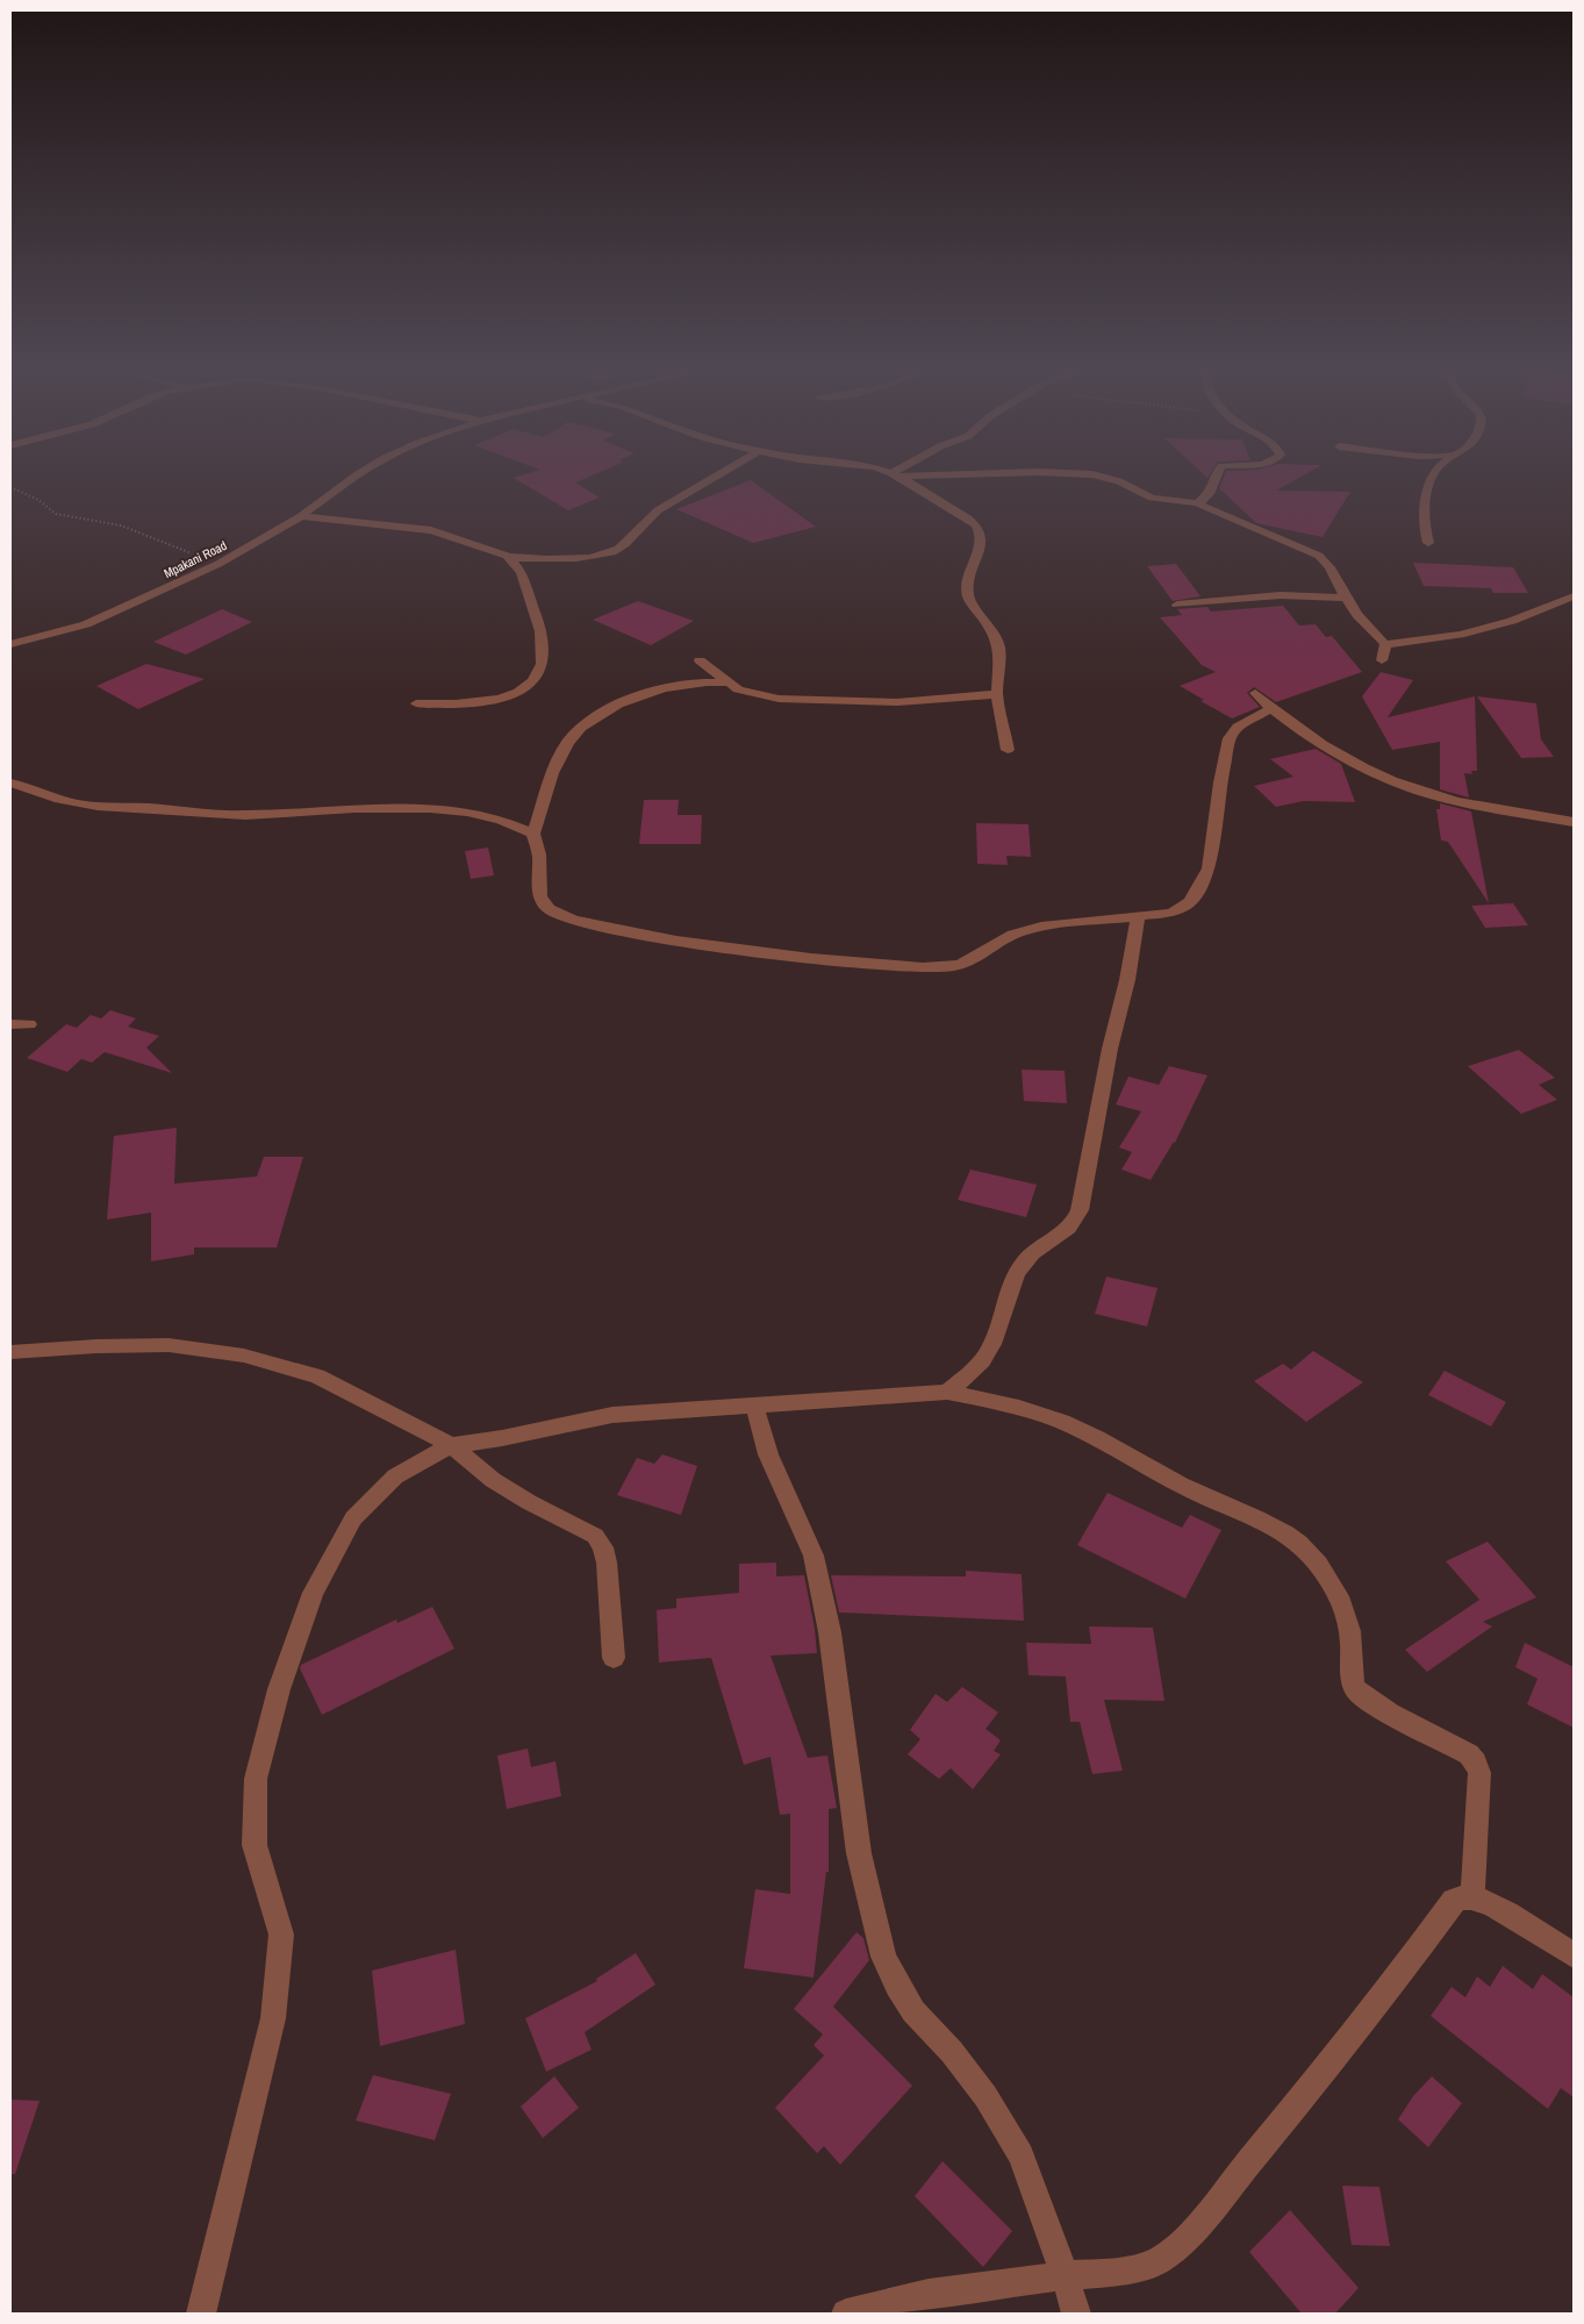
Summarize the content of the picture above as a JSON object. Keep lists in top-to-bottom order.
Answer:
{
  "streets": {
    "street": ["Mpakani Road"]
  }
}
